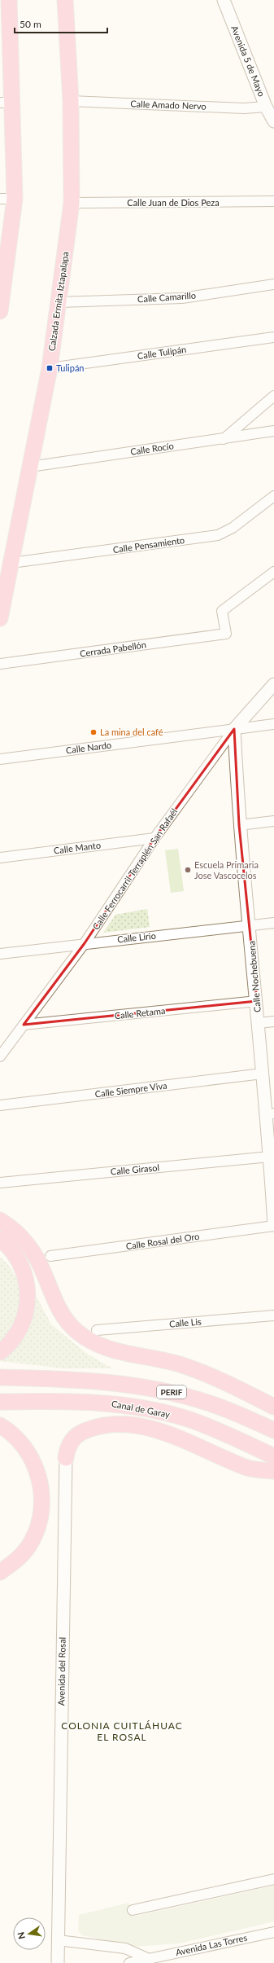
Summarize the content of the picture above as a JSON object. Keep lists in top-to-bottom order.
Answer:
{
  "streets": {
    "main road": ["Calzada Ermita Iztapalapa", "PERIF", "Canal de Garay"],
    "street": [
      "Avenida 5 de Mayo",
      "Calle Amado Nervo",
      "Calle Juan de Dios Peza",
      "Calle Camarillo",
      "Calle Tulipán",
      "Calle Rocío",
      "Calle Pensamiento",
      "Cerrada Pabellón",
      "Calle Nardo",
      "Calle Manto",
      "Calle Ferrocarril Terraplén San Rafaél",
      "Calle Lirio",
      "Calle Nochebuena",
      "Calle Retama",
      "Calle Siempre Viva",
      "Calle Girasol",
      "Calle Rosal del Oro",
      "Calle Lis",
      "Avenida del Rosal",
      "Avenida Las Torres"
    ]
  },
  "crossings": [
    ["Avenida 5 de Mayo", "Calle Amado Nervo"],
    ["Calle Amado Nervo", "Calzada Ermita Iztapalapa"],
    ["Calle Juan de Dios Peza", "Calzada Ermita Iztapalapa"],
    ["Calle Camarillo", "Calzada Ermita Iztapalapa"],
    ["Calzada Ermita Iztapalapa", "Calle Tulipán"],
    ["Calzada Ermita Iztapalapa", "Calle Rocío"],
    ["Calzada Ermita Iztapalapa", "Calle Pensamiento"],
    ["Calle Nardo", "Calle Ferrocarril Terraplén San Rafaél"],
    ["Calle Nardo", "Calle Nochebuena"],
    ["Calle Manto", "Calle Ferrocarril Terraplén San Rafaél"],
    ["Calle Ferrocarril Terraplén San Rafaél", "Calle Lirio"],
    ["Calle Ferrocarril Terraplén San Rafaél", "Calle Nochebuena"],
    ["Calle Ferrocarril Terraplén San Rafaél", "Calle Retama"],
    ["Calle Lirio", "Calle Nochebuena"],
    ["Calle Nochebuena", "Calle Retama"],
    ["Calle Nochebuena", "Calle Siempre Viva"],
    ["Calle Nochebuena", "Calle Girasol"],
    ["Calle Nochebuena", "Calle Rosal del Oro"]
  ],
  "districts": ["COLONIA CUITLÁHUAC EL ROSAL"],
  "places": {
    "transit": ["Tulipán"],
    "other": ["La mina del café", "Escuela Primaria Jose Vascocelos"]
  },
  "scale_bar": "50 m",
  "north": "left"
}
